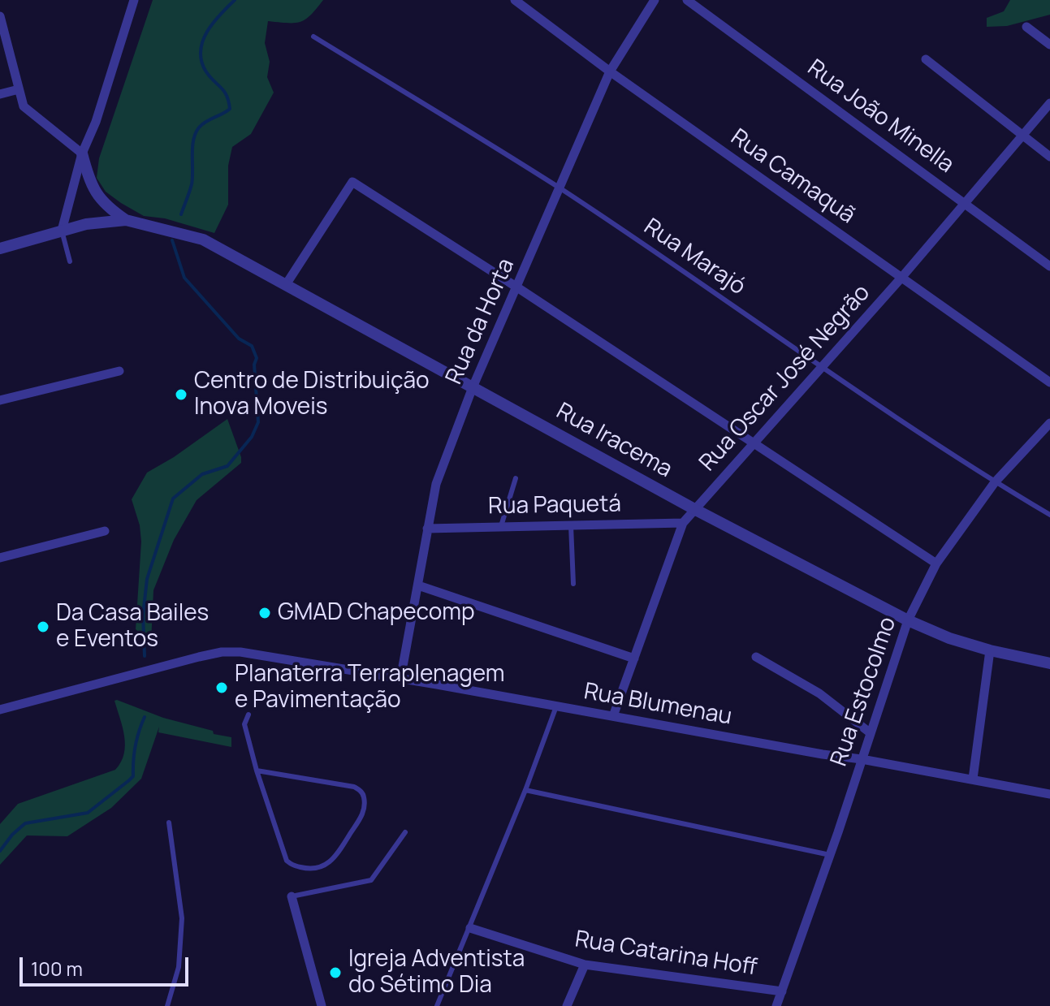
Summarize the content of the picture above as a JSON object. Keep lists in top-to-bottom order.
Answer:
{
  "streets": {
    "street": [
      "Rua João Minella",
      "Rua Camaquã",
      "Rua da Horta",
      "Rua Oscar José Negrão",
      "Rua Iracema",
      "Rua Paquetá",
      "Rua Estocolmo",
      "Rua Blumenau",
      "Rua Catarina Hoff"
    ],
    "lane": ["Rua Marajó"]
  },
  "crossings": [
    ["Rua João Minella", "Rua Oscar José Negrão"],
    ["Rua Camaquã", "Rua da Horta"],
    ["Rua Camaquã", "Rua Oscar José Negrão"],
    ["Rua Marajó", "Rua da Horta"],
    ["Rua Marajó", "Rua Oscar José Negrão"],
    ["Rua Marajó", "Rua Estocolmo"],
    ["Rua da Horta", "Rua Iracema"],
    ["Rua da Horta", "Rua Paquetá"],
    ["Rua da Horta", "Rua Blumenau"],
    ["Rua Oscar José Negrão", "Rua Iracema"],
    ["Rua Oscar José Negrão", "Rua Paquetá"],
    ["Rua Oscar José Negrão", "Rua Blumenau"],
    ["Rua Iracema", "Rua Estocolmo"],
    ["Rua Estocolmo", "Rua Blumenau"],
    ["Rua Estocolmo", "Rua Catarina Hoff"]
  ],
  "places": [
    "Centro de Distribuição Inova Moveis",
    "GMAD Chapecomp",
    "Da Casa Bailes e Eventos",
    "Planaterra Terraplenagem e Pavimentação",
    "Igreja Adventista do Sétimo Dia"
  ],
  "scale_bar": "100 m"
}
